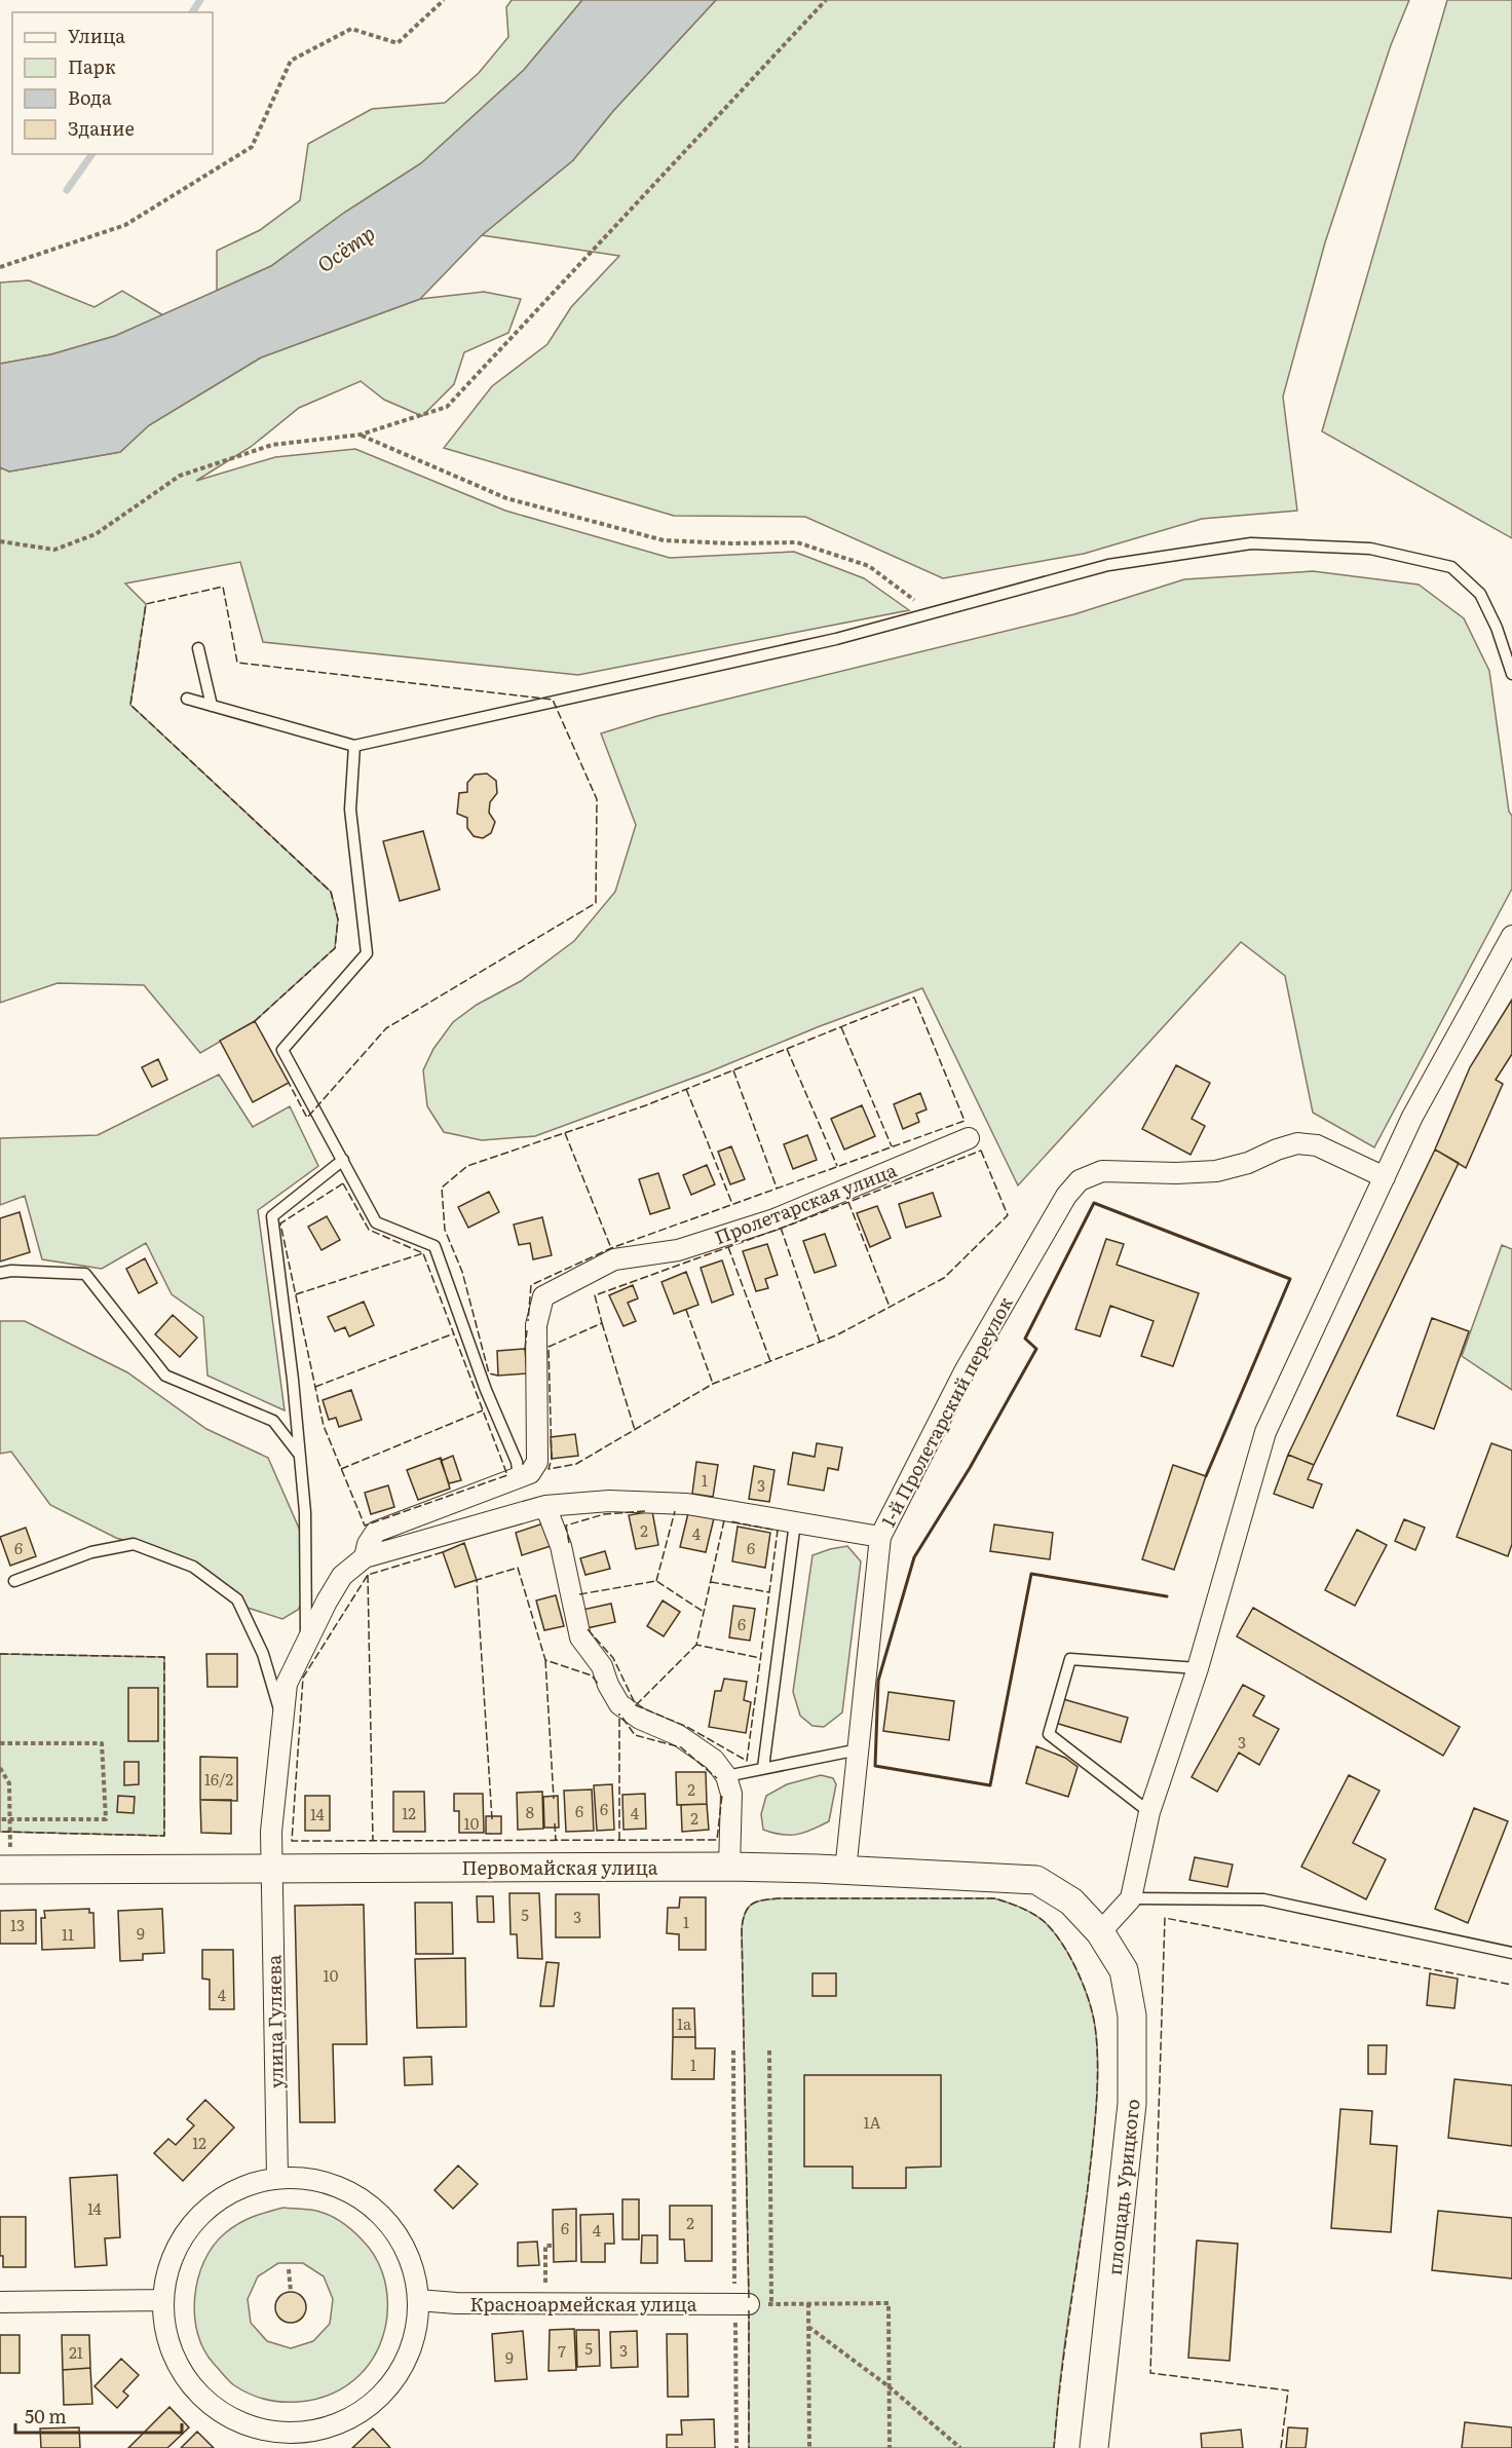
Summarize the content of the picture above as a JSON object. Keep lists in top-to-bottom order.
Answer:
{
  "streets": {
    "main road": ["Первомайская улица", "площадь Урицкого"],
    "street": [
      "Пролетарская улица",
      "1-й Пролетарский переулок",
      "улица Гуляева",
      "Красноармейская улица"
    ]
  },
  "crossings": [
    ["1-й Пролетарский переулок", "Первомайская улица"],
    ["Первомайская улица", "улица Гуляева"],
    ["Первомайская улица", "площадь Урицкого"]
  ],
  "water": ["Осётр"],
  "house_numbers": [
    "1",
    "3",
    "2",
    "4",
    "6",
    "6",
    "6",
    "3",
    "16/2",
    "2",
    "6",
    "6",
    "8",
    "12",
    "4",
    "14",
    "2",
    "10",
    "5",
    "3",
    "1",
    "13",
    "9",
    "11",
    "10",
    "4",
    "1a",
    "1",
    "1А",
    "12",
    "14",
    "2",
    "6",
    "4",
    "5",
    "3",
    "7",
    "21",
    "9"
  ],
  "legend": [
    "Улица",
    "Парк",
    "Вода",
    "Здание"
  ],
  "scale_bar": "50 m"
}
